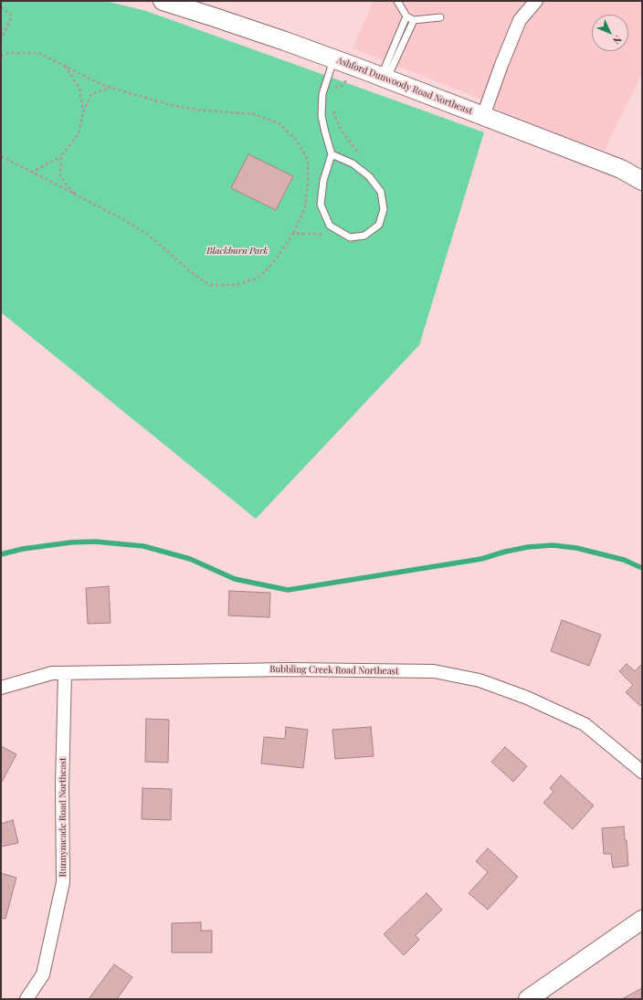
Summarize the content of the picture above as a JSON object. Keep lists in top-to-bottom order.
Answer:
{
  "streets": {
    "main road": ["Ashford Dunwoody Road Northeast"],
    "street": ["Bubbling Creek Road Northeast", "Runnymeade Road Northeast"]
  },
  "crossings": [
    ["Bubbling Creek Road Northeast", "Runnymeade Road Northeast"]
  ],
  "parks": ["Blackburn Park"],
  "north": "bottom right"
}
